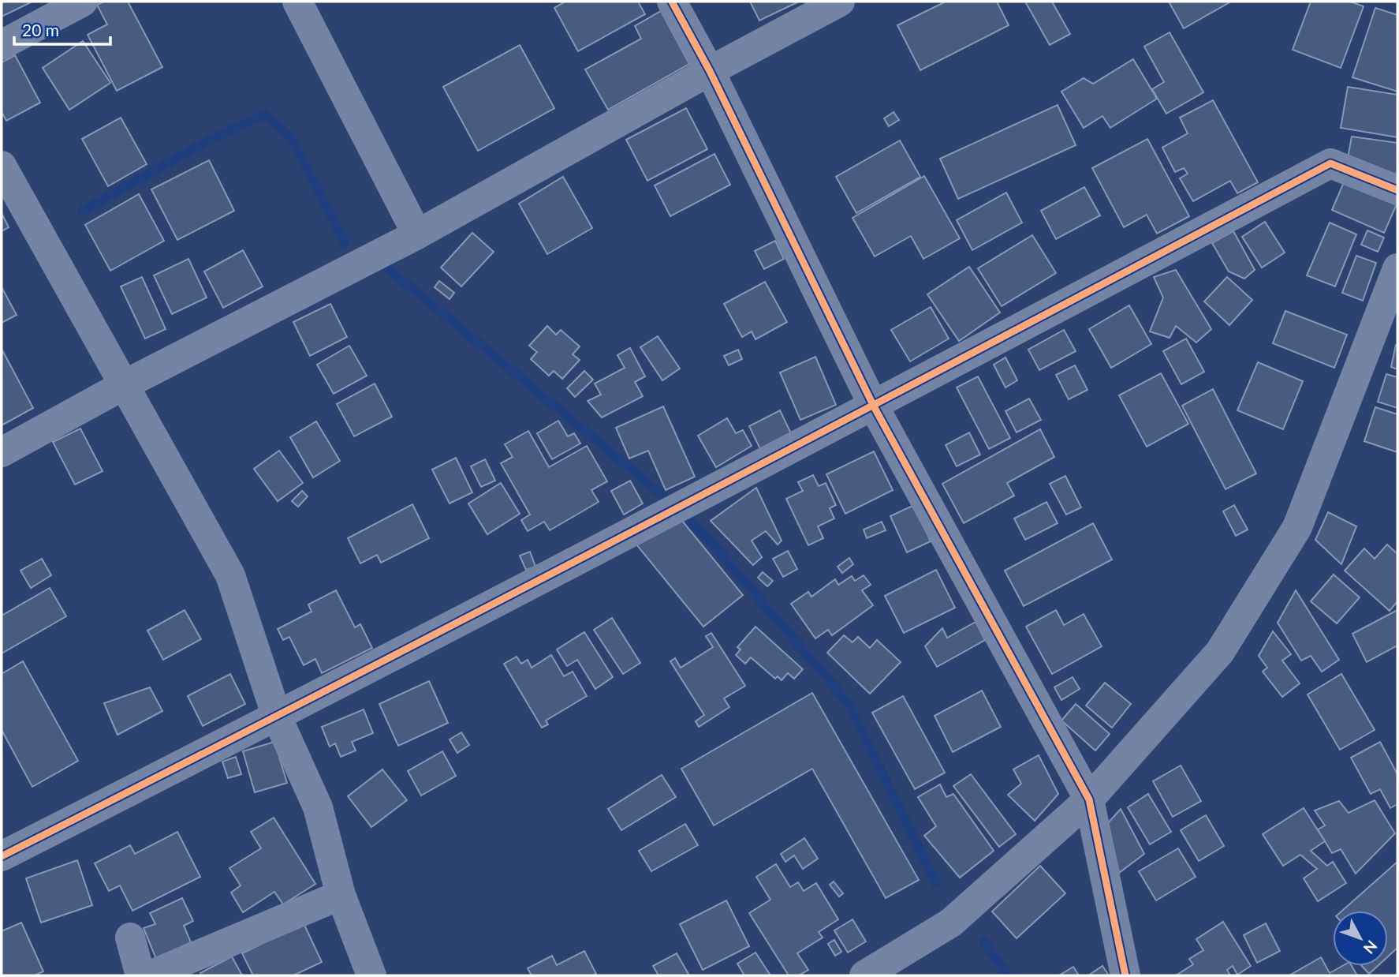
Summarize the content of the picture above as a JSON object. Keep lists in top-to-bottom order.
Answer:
{
  "scale_bar": "20 m",
  "north": "bottom right"
}
